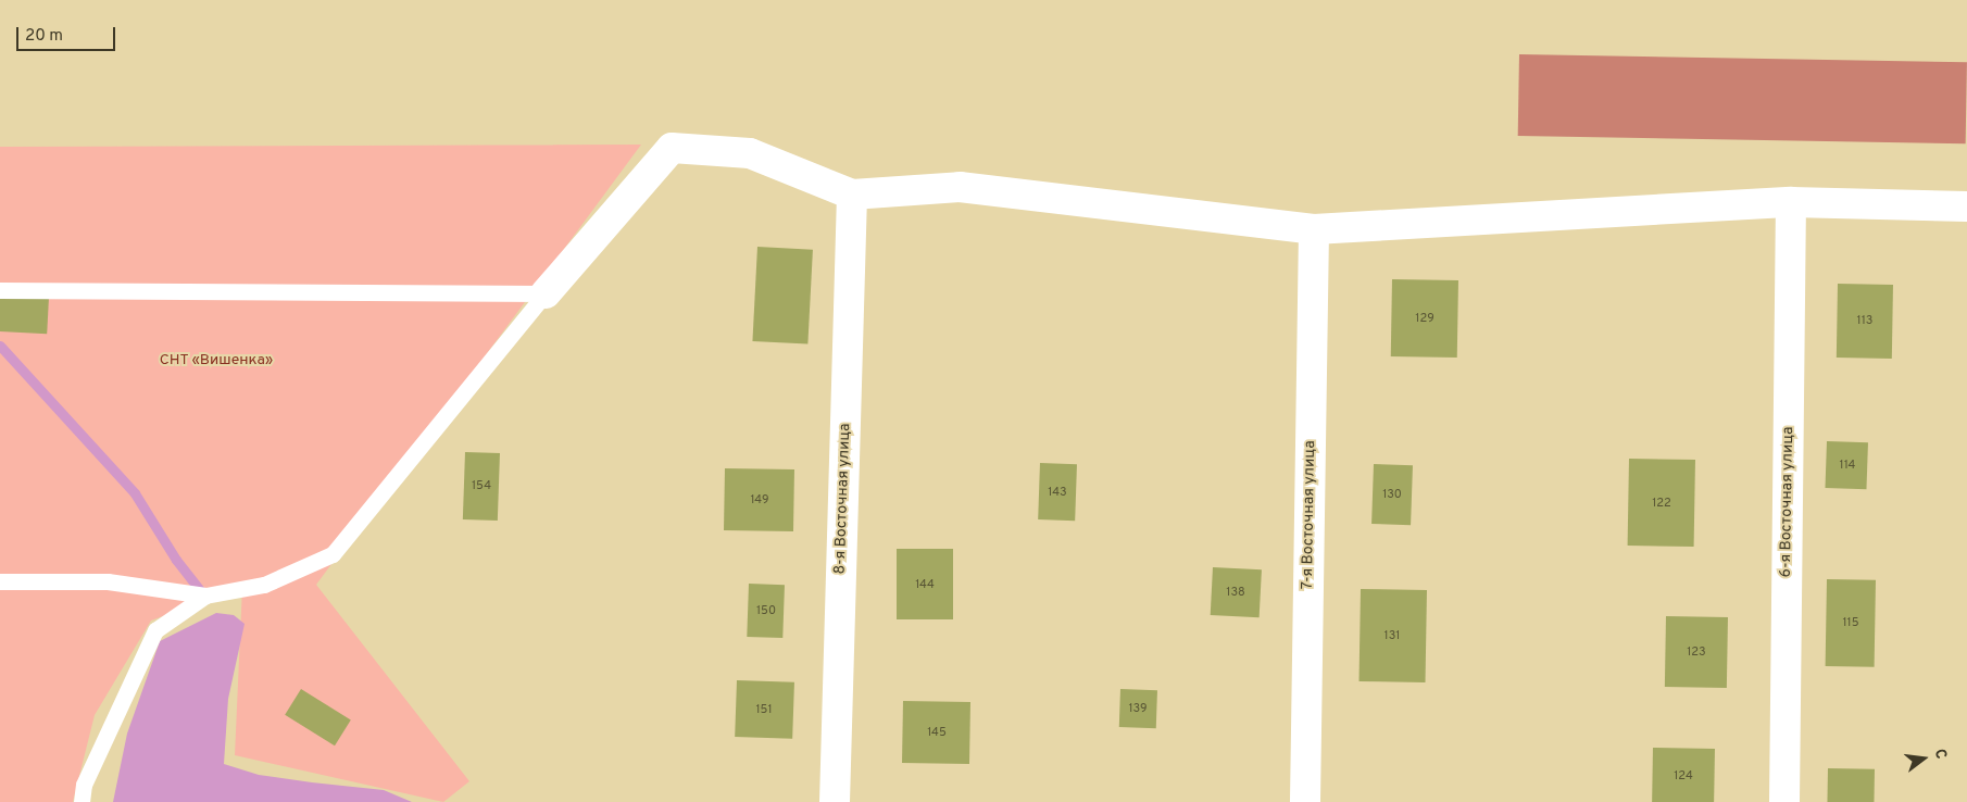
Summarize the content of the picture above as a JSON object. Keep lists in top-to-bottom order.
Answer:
{
  "streets": {
    "street": ["8-я Восточная улица", "6-я Восточная улица", "7-я Восточная улица"]
  },
  "parks": ["СНТ «Вишенка»"],
  "house_numbers": [
    "129",
    "113",
    "114",
    "154",
    "143",
    "130",
    "149",
    "122",
    "144",
    "138",
    "150",
    "115",
    "131",
    "123",
    "139",
    "151",
    "145",
    "124"
  ],
  "scale_bar": "20 m",
  "north": "right"
}
